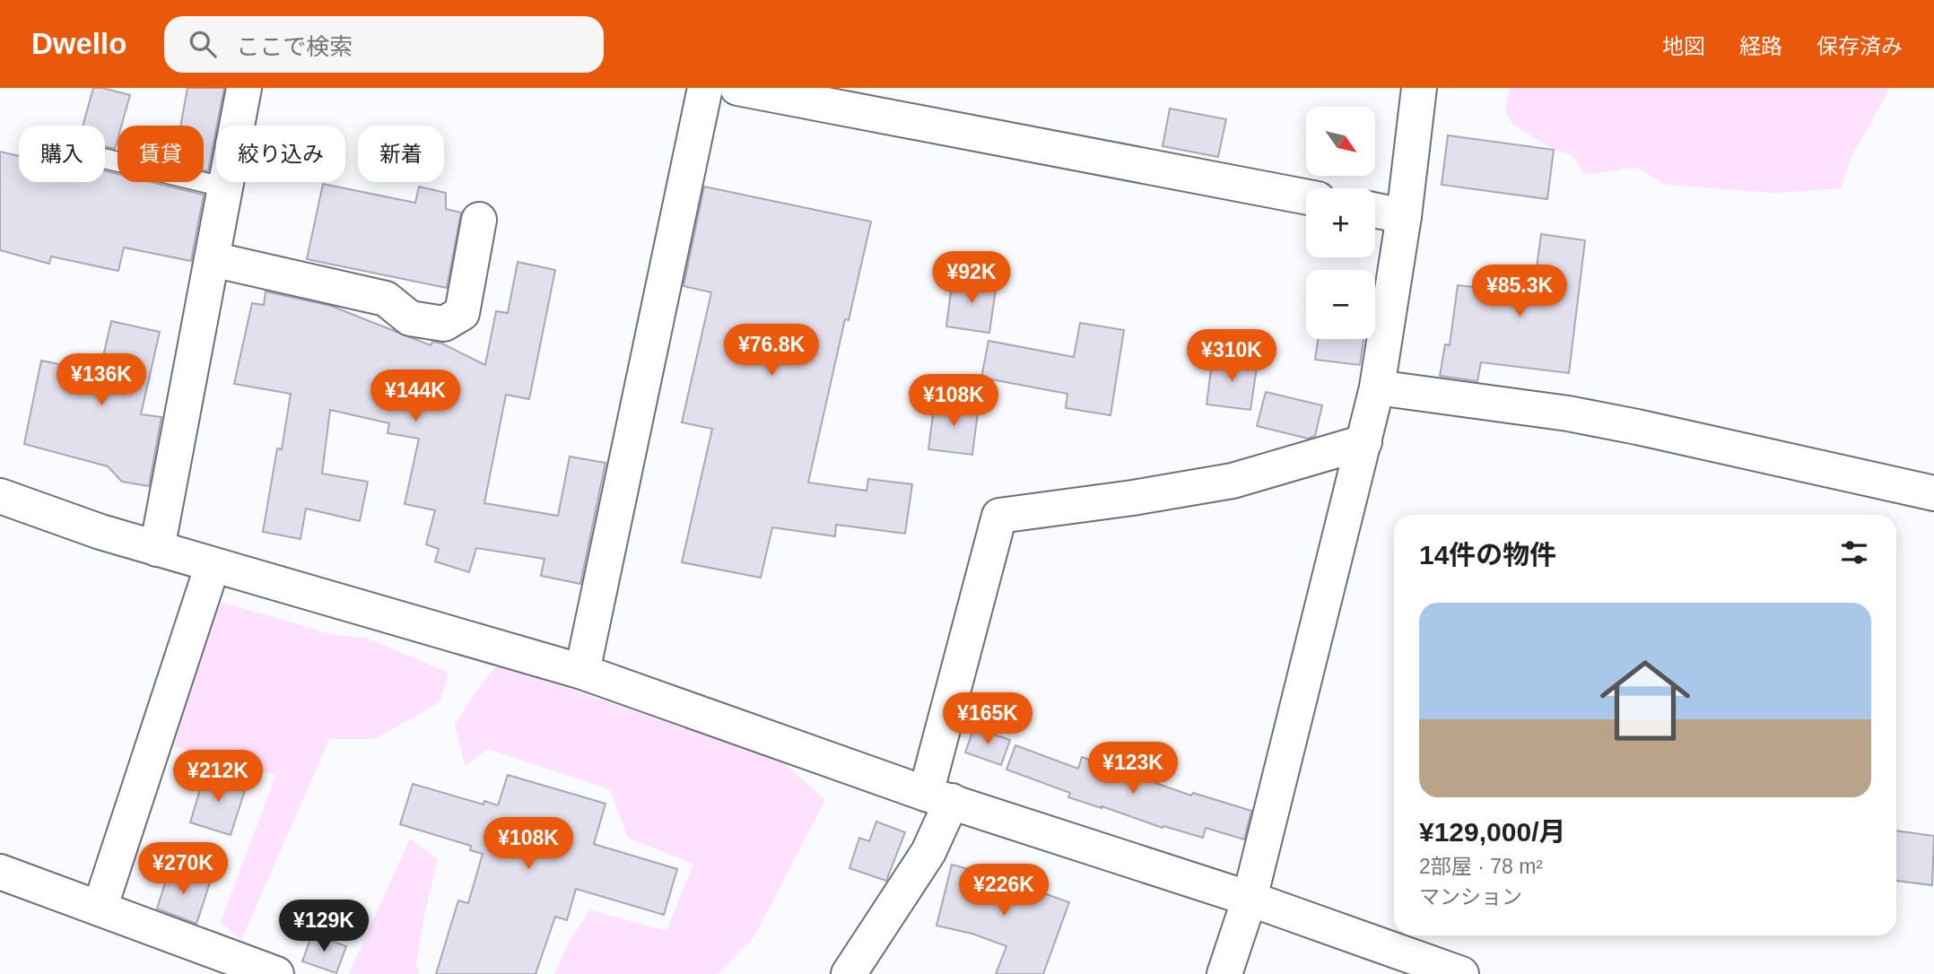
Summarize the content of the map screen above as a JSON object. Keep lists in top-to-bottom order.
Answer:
{
  "north": "bottom right",
  "page": {
    "header": "Dwello",
    "search": "ここで検索",
    "nav": ["地図", "経路", "保存済み"],
    "map_buttons": ["+", "−"],
    "chip": [
      "購入",
      "賃貸",
      "絞り込み",
      "新着"
    ],
    "price": [
      "¥92K",
      "¥85.3K",
      "¥76.8K",
      "¥310K",
      "¥136K",
      "¥144K",
      "¥108K",
      "¥165K",
      "¥123K",
      "¥212K",
      "¥108K",
      "¥270K",
      "¥226K",
      "¥129K"
    ],
    "heading": "14件の物件",
    "list": [
      {
        "name": "¥129,000/月",
        "note": "2部屋 · 78 m² · マンション"
      }
    ]
  }
}
